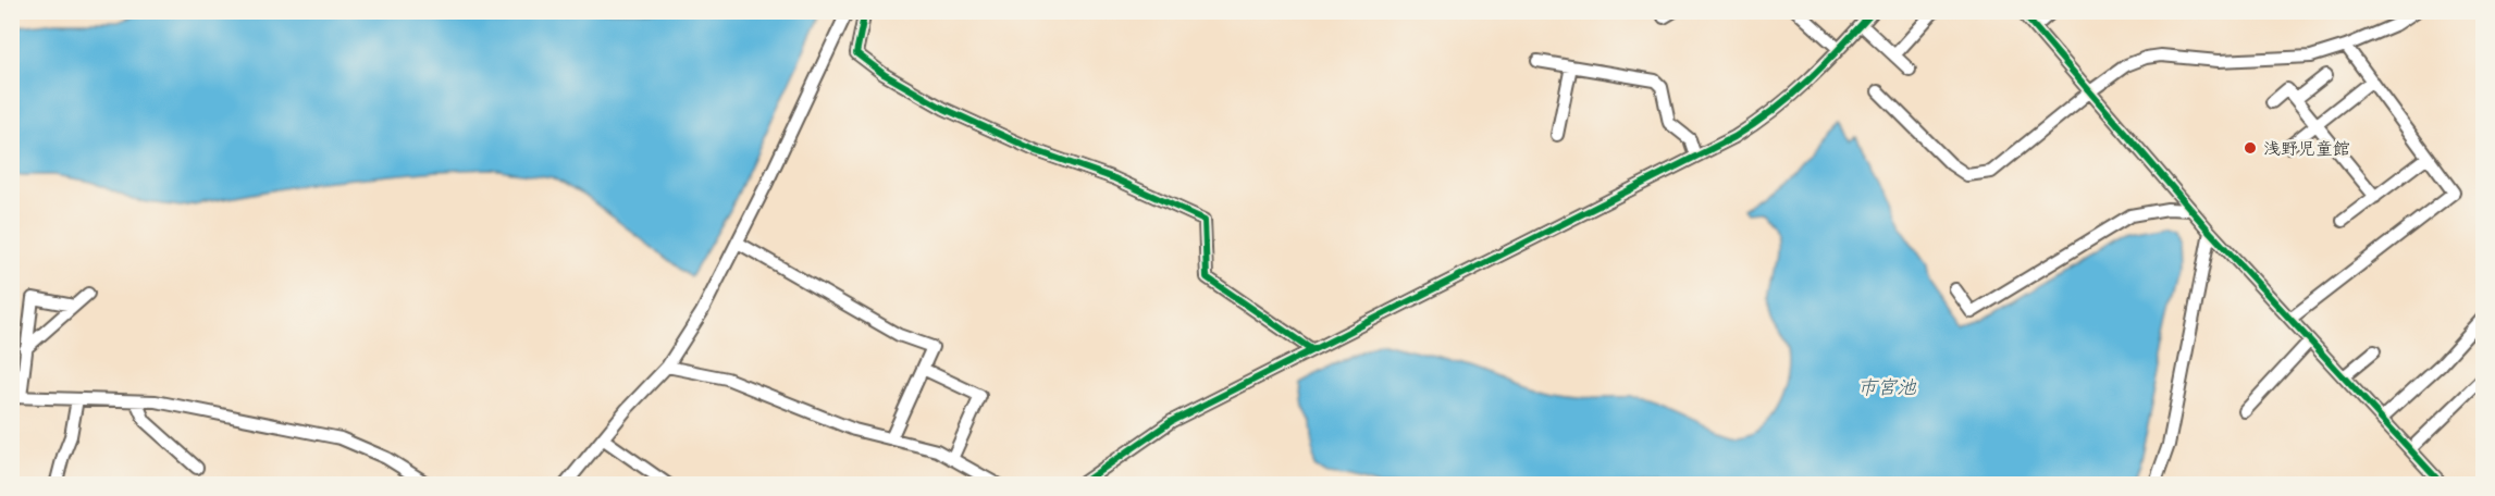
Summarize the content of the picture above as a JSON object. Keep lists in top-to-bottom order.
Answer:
{
  "water": ["市宮池"],
  "places": ["浅野児童館"]
}
